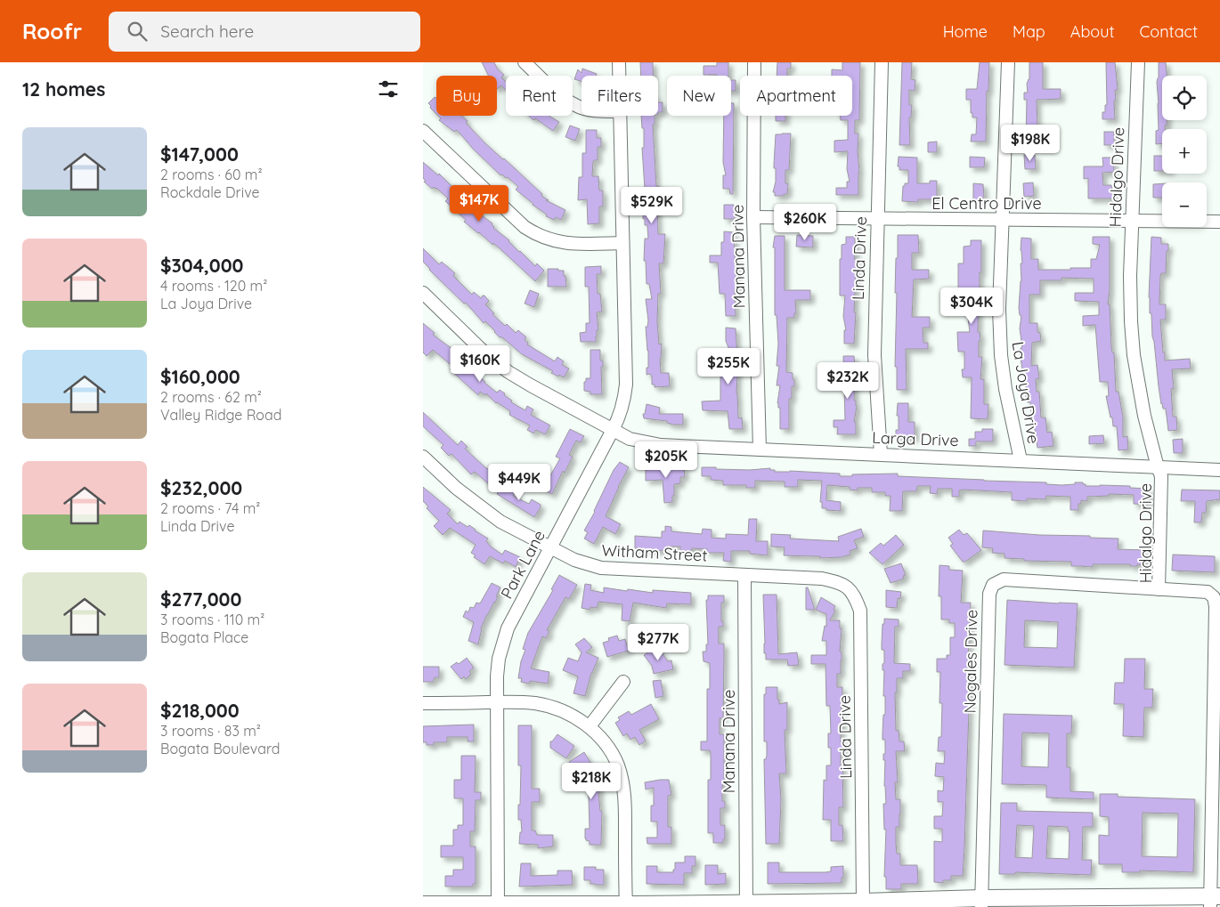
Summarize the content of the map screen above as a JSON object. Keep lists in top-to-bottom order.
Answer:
{
  "streets": {
    "street": [
      "Hidalgo Drive",
      "El Centro Drive",
      "Manana Drive",
      "Linda Drive",
      "La Joya Drive",
      "Larga Drive",
      "Witham Street",
      "Park Lane",
      "Nogales Drive"
    ]
  },
  "crossings": [
    ["Hidalgo Drive", "El Centro Drive"],
    ["Hidalgo Drive", "Larga Drive"],
    ["Hidalgo Drive", "Nogales Drive"],
    ["El Centro Drive", "Manana Drive"],
    ["El Centro Drive", "Linda Drive"],
    ["El Centro Drive", "La Joya Drive"],
    ["Manana Drive", "Larga Drive"],
    ["Manana Drive", "Witham Street"],
    ["Linda Drive", "Larga Drive"],
    ["Linda Drive", "Witham Street"],
    ["La Joya Drive", "Larga Drive"],
    ["Larga Drive", "Park Lane"],
    ["Witham Street", "Park Lane"]
  ],
  "page": {
    "header": "Roofr",
    "search": "Search here",
    "nav": [
      "Home",
      "Map",
      "About",
      "Contact"
    ],
    "heading": "12 homes",
    "map_buttons": ["+", "−"],
    "chip": [
      "Buy",
      "Rent",
      "Filters",
      "New",
      "Apartment"
    ],
    "list": [
      {
        "name": "$147,000",
        "note": "2 rooms · 60 m² · Rockdale Drive"
      },
      {
        "name": "$304,000",
        "note": "4 rooms · 120 m² · La Joya Drive"
      },
      {
        "name": "$160,000",
        "note": "2 rooms · 62 m² · Valley Ridge Road"
      },
      {
        "name": "$232,000",
        "note": "2 rooms · 74 m² · Linda Drive"
      },
      {
        "name": "$277,000",
        "note": "3 rooms · 110 m² · Bogata Place"
      },
      {
        "name": "$218,000",
        "note": "3 rooms · 83 m² · Bogata Boulevard"
      }
    ],
    "price": [
      "$198K",
      "$147K",
      "$529K",
      "$260K",
      "$304K",
      "$160K",
      "$255K",
      "$232K",
      "$205K",
      "$449K",
      "$277K",
      "$218K"
    ]
  }
}
